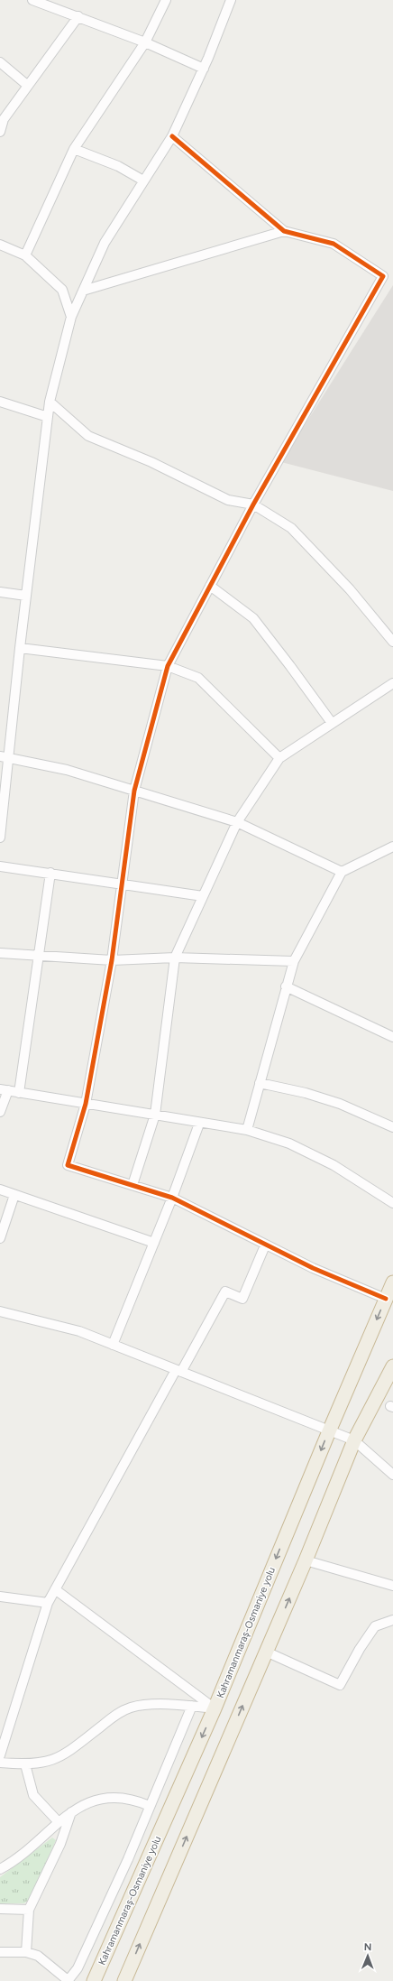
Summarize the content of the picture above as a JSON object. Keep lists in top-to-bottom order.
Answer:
{
  "streets": {
    "highway": ["Kahramanmaraş-Osmaniye yolu"]
  },
  "north": "top"
}
